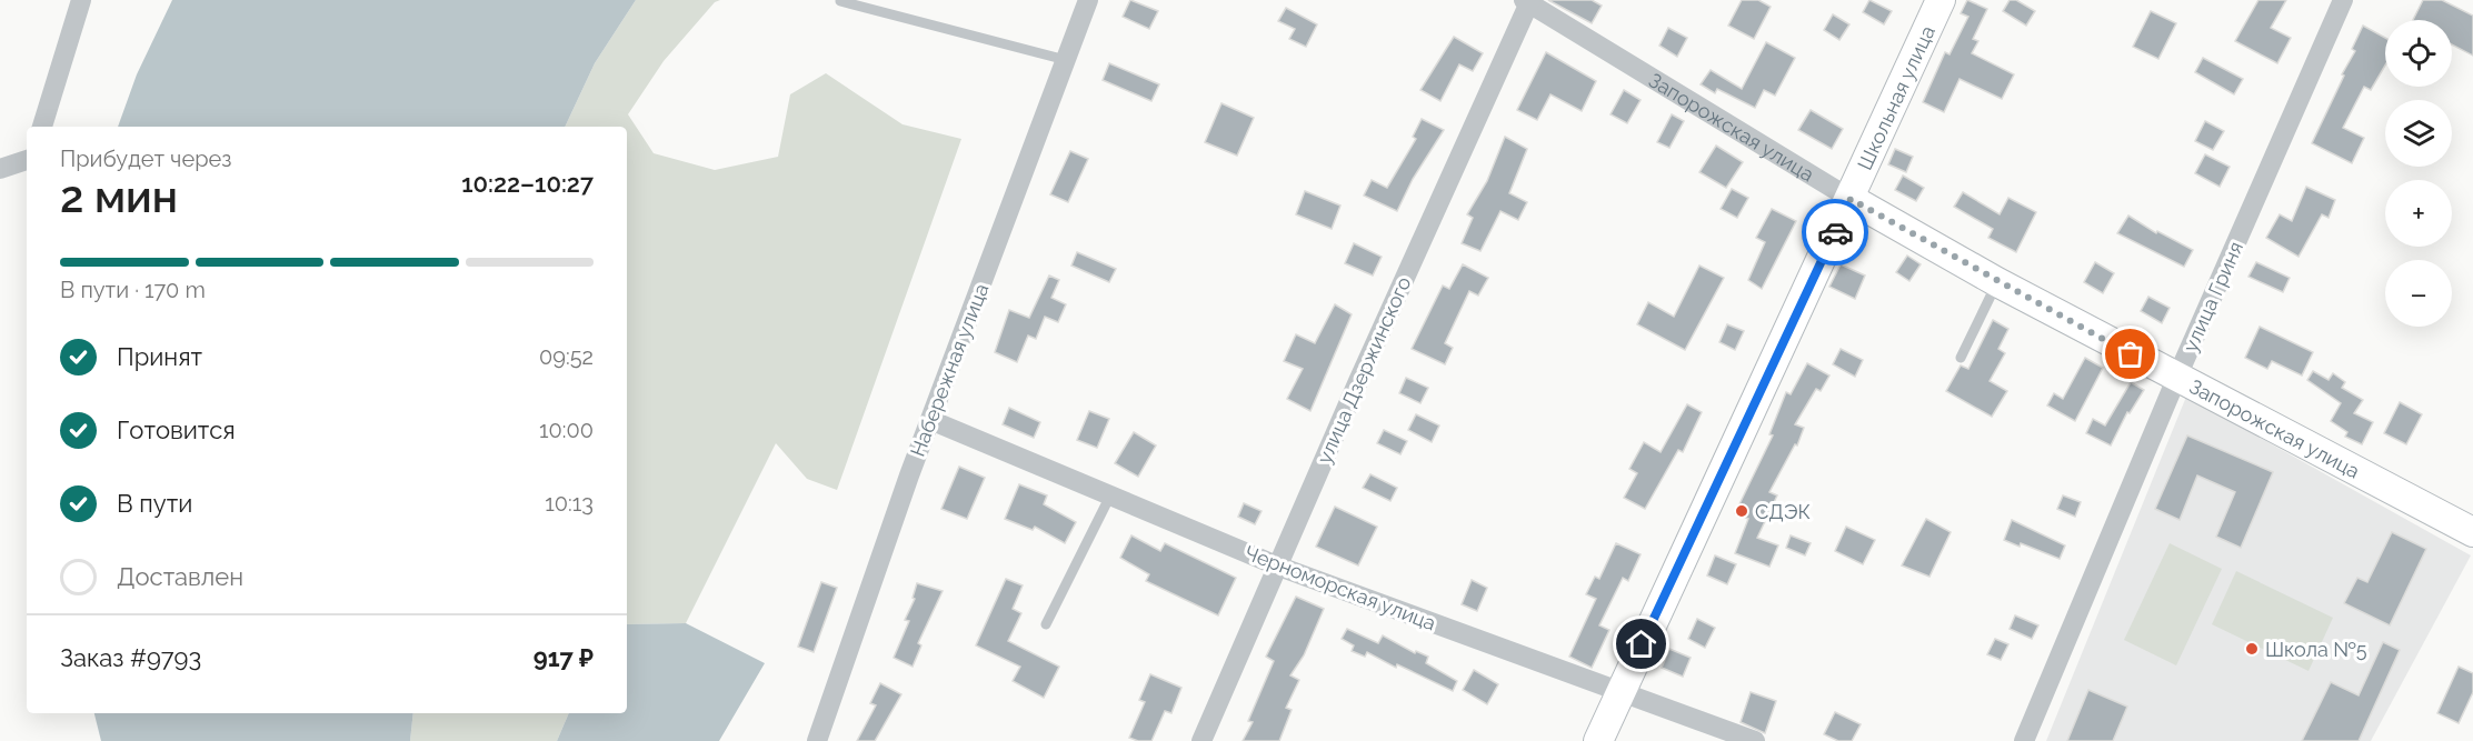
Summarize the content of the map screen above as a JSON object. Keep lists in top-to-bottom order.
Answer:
{
  "streets": {
    "street": [
      "Школьная улица",
      "Запорожская улица",
      "улица Гриня",
      "Набережная улица",
      "улица Дзержинского",
      "Черноморская улица"
    ]
  },
  "crossings": [
    ["Школьная улица", "Запорожская улица"],
    ["Школьная улица", "Черноморская улица"],
    ["Запорожская улица", "улица Гриня"],
    ["Запорожская улица", "улица Дзержинского"],
    ["Набережная улица", "Черноморская улица"],
    ["улица Дзержинского", "Черноморская улица"]
  ],
  "places": ["СДЭК", "Школа №5"],
  "page": {
    "map_buttons": ["+", "−"],
    "heading": ["2 мин", "Прибудет через", "10:22–10:27"],
    "panel": ["Заказ #9793", "917 ₽"],
    "bar": "В пути · 170 m",
    "list": [
      ["Принят", "09:52"],
      ["Готовится", "10:00"],
      ["В пути", "10:13"],
      "Доставлен"
    ]
  }
}
